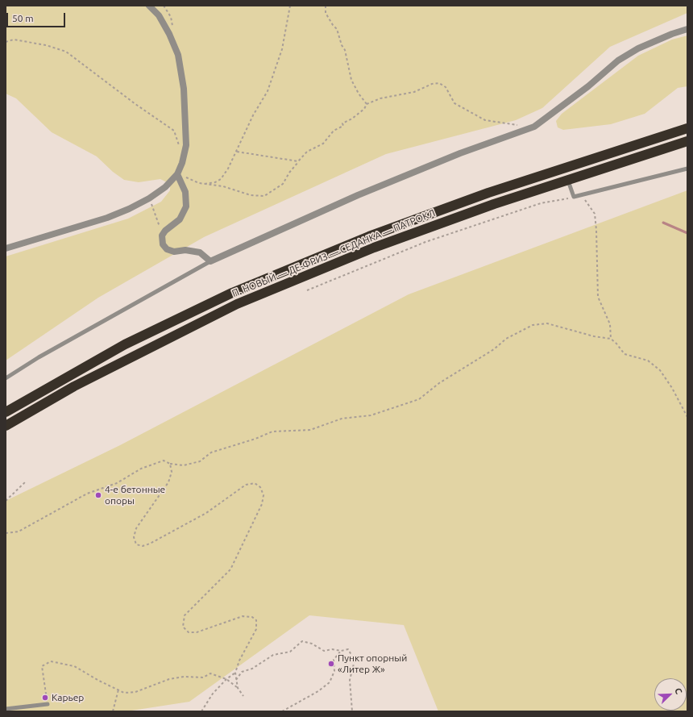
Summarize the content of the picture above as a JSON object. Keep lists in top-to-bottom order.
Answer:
{
  "streets": {
    "highway": ["П. НОВЫЙ — ДЕ-ФРИЗ — СЕДАНКА — ПАТРОКЛ"]
  },
  "places": ["4-е бетонные опоры", "Пункт опорный «Литер Ж»", "Карьер"],
  "scale_bar": "50 m",
  "north": "top right"
}
